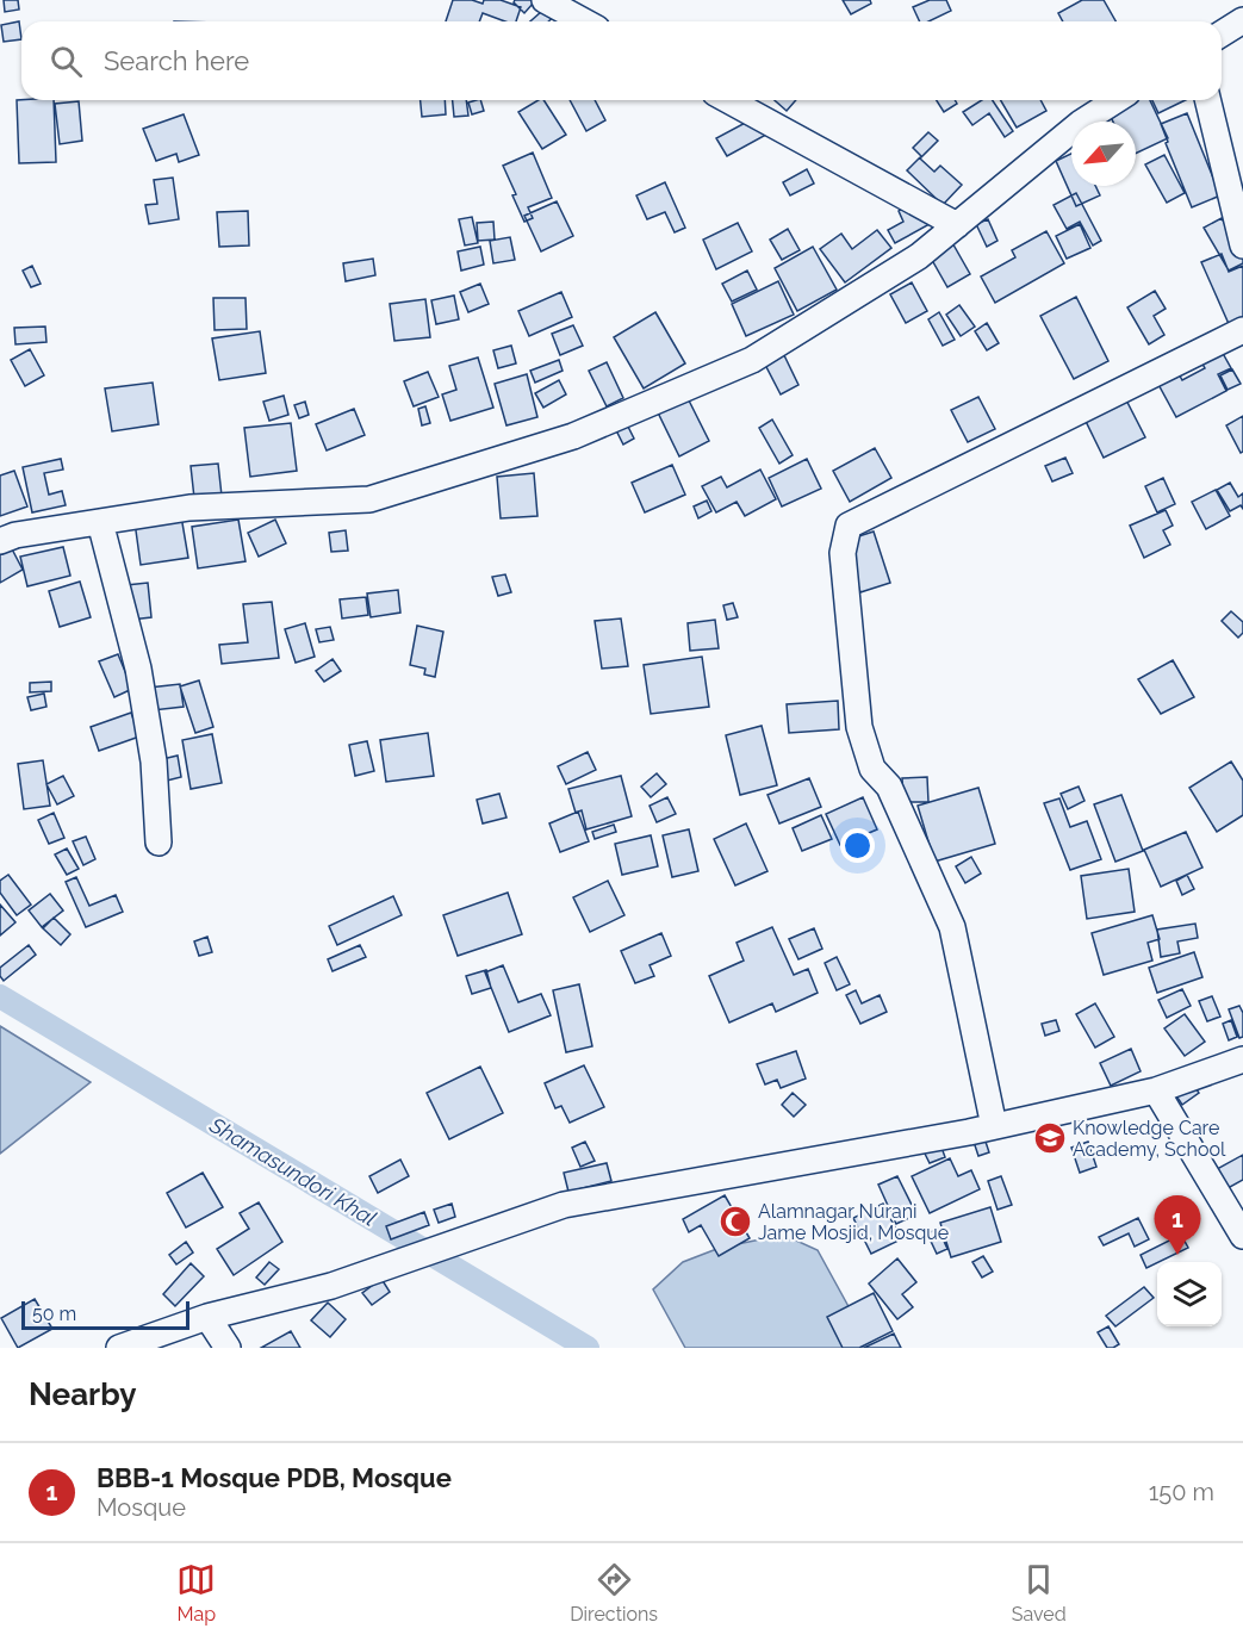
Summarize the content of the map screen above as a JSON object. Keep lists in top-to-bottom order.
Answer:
{
  "water": ["Shamasundori Khal"],
  "places": {
    "school or university": ["Knowledge Care Academy, School"],
    "mosque": ["Alamnagar Nurani Jame Mosjid, Mosque"]
  },
  "scale_bar": "50 m",
  "north": "bottom left",
  "page": {
    "search": "Search here",
    "pins": "1",
    "scale": "50 m",
    "heading": "Nearby",
    "list": [
      {
        "mark": "1",
        "name": "BBB-1 Mosque PDB, Mosque",
        "note": "Mosque",
        "value": "150 m"
      }
    ],
    "nav": ["Map", "Directions", "Saved"]
  }
}
